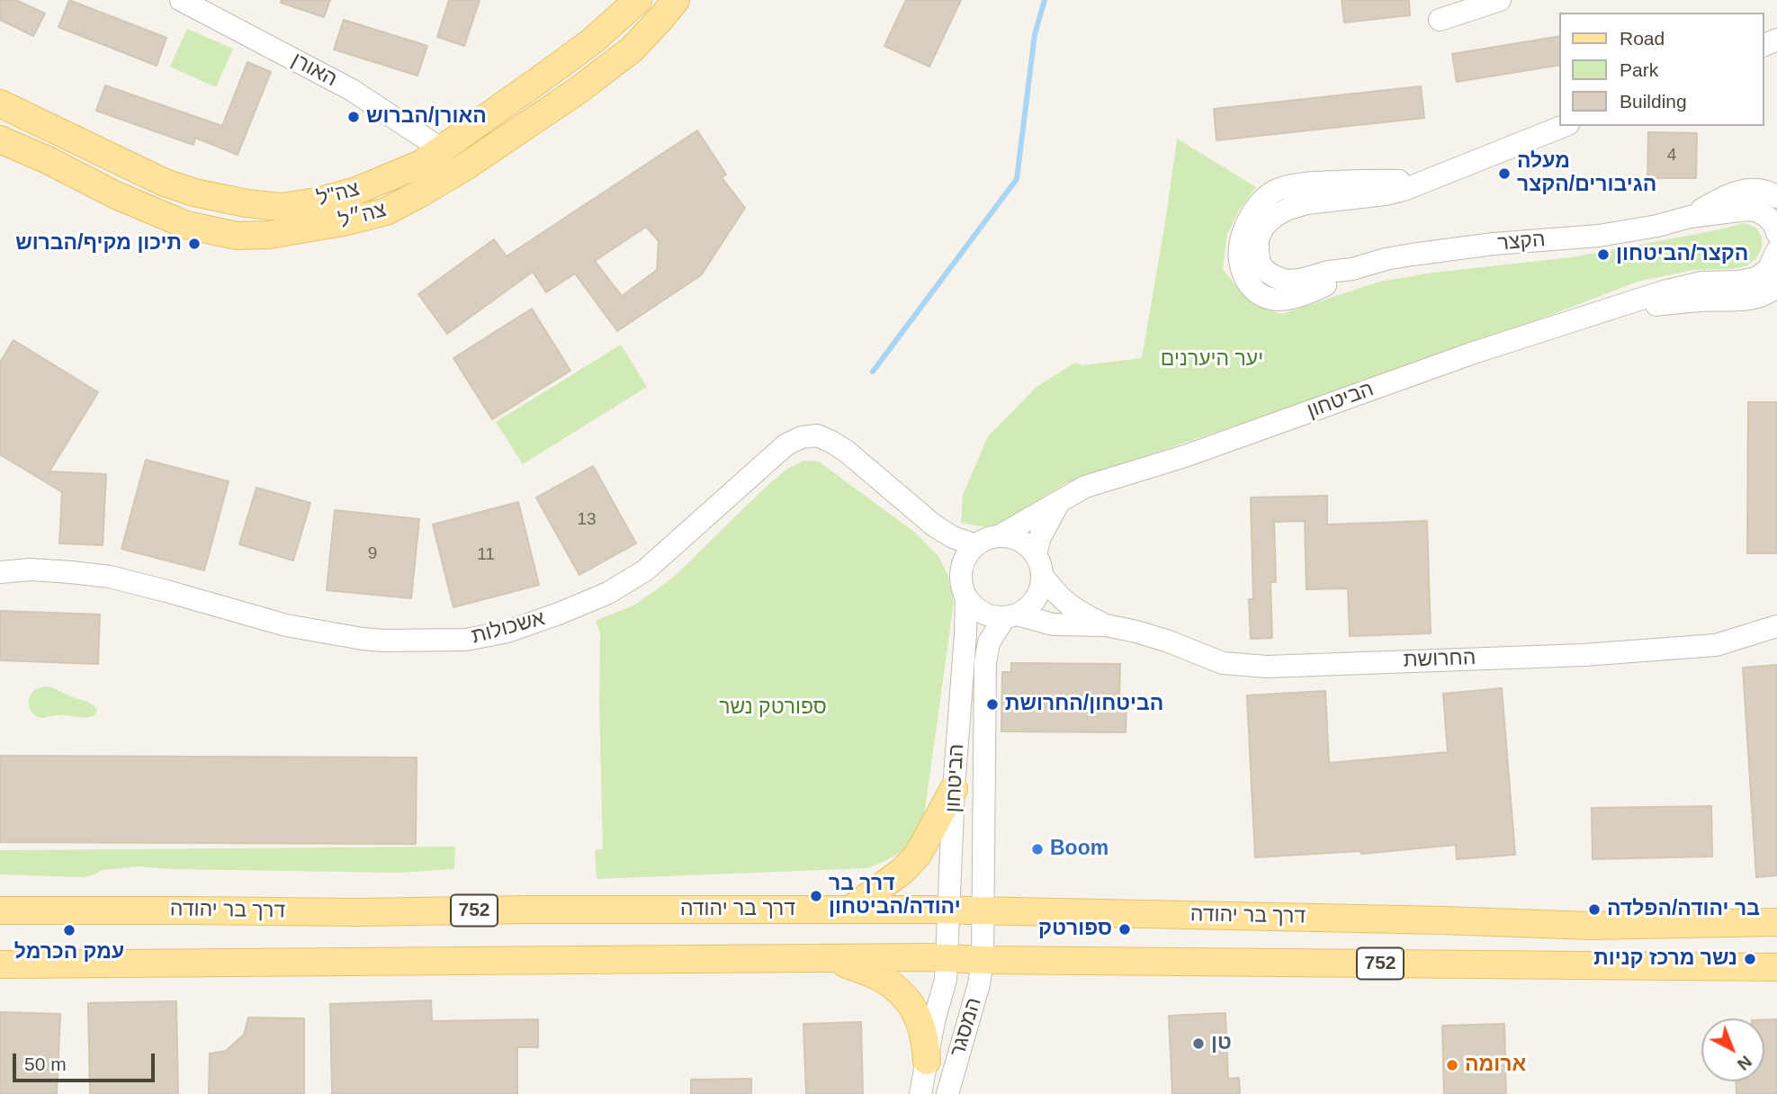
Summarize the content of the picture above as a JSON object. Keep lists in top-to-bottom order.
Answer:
{
  "streets": {
    "main road": [
      "צה\"ל",
      "צה״ל",
      "דרך בר יהודה",
      "752"
    ],
    "street": [
      "האורן",
      "הקצר",
      "הביטחון",
      "אשכולות",
      "החרושת",
      "המסגר"
    ]
  },
  "crossings": [
    ["האורן", "צה\"ל"],
    ["הביטחון", "אשכולות"],
    ["הביטחון", "החרושת"],
    ["הביטחון", "דרך בר יהודה"],
    ["הביטחון", "752"],
    ["הביטחון", "המסגר"],
    ["אשכולות", "החרושת"],
    ["752", "המסגר"]
  ],
  "parks": ["יער היערנים", "ספורטק נשר"],
  "places": [
    "האורן/הברוש",
    "מעלה הגיבורים/הקצר",
    "תיכון מקיף/הברוש",
    "הקצר/הביטחון",
    "הביטחון/החרושת",
    "Boom",
    "דרך בר יהודה/הביטחון",
    "בר יהודה/הפלדה",
    "ספורטק",
    "עמק הכרמל",
    "נשר מרכז קניות",
    "טן",
    "ארומה"
  ],
  "house_numbers": [
    "4",
    "13",
    "9",
    "11"
  ],
  "legend": ["Road", "Park", "Building"],
  "scale_bar": "50 m",
  "north": "bottom right"
}
